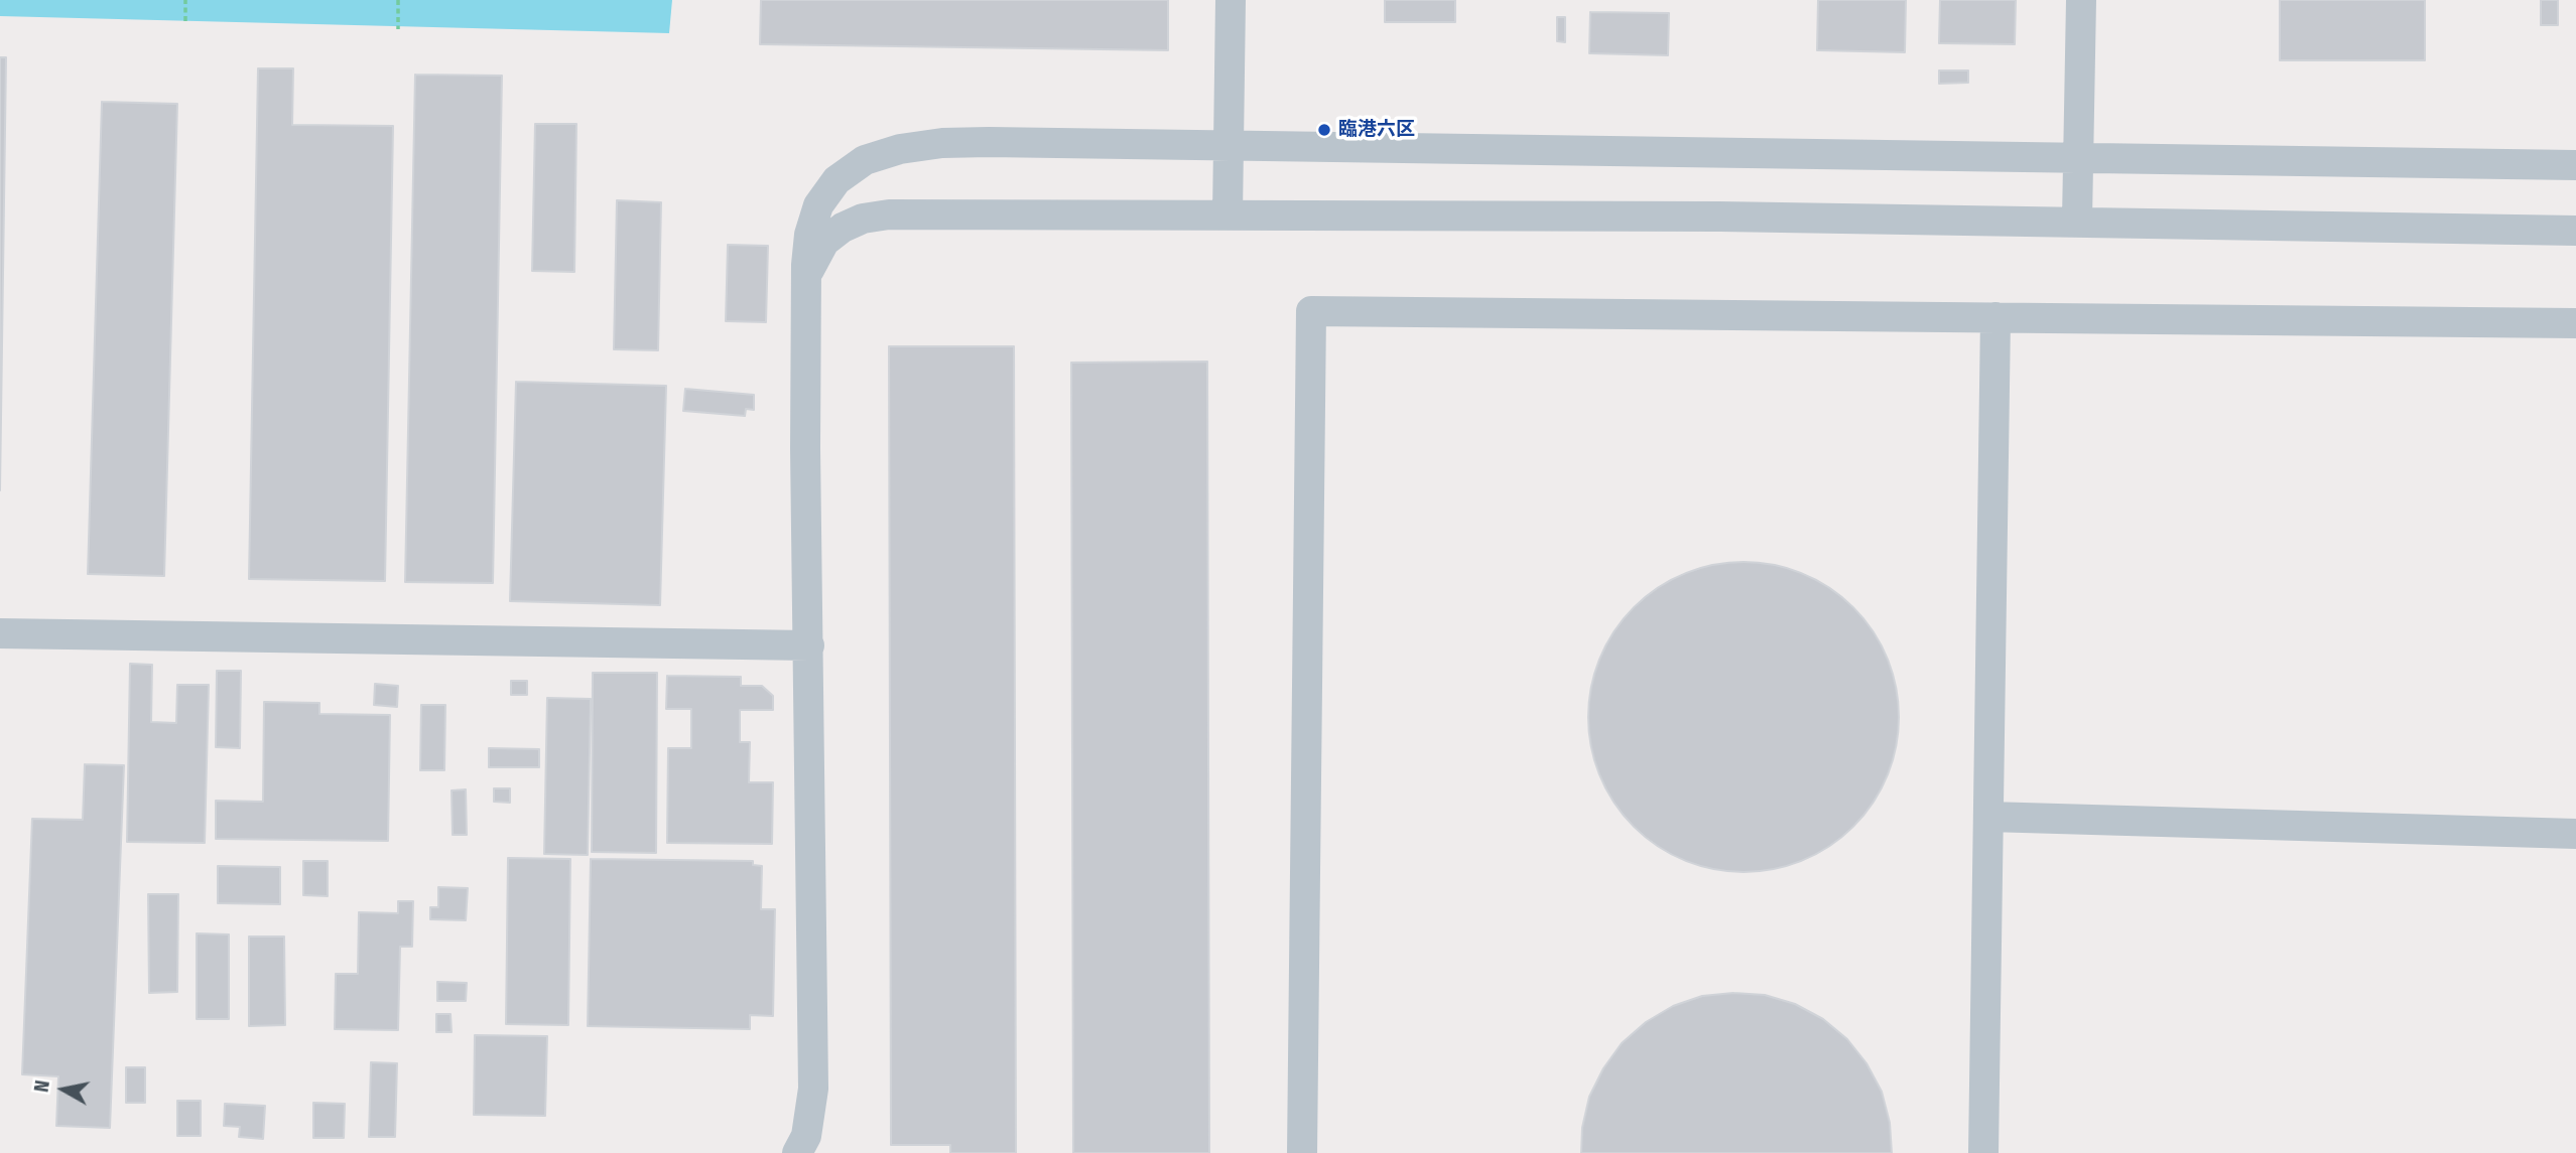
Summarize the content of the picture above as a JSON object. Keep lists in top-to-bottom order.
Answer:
{
  "places": ["臨港六区"],
  "north": "left"
}
